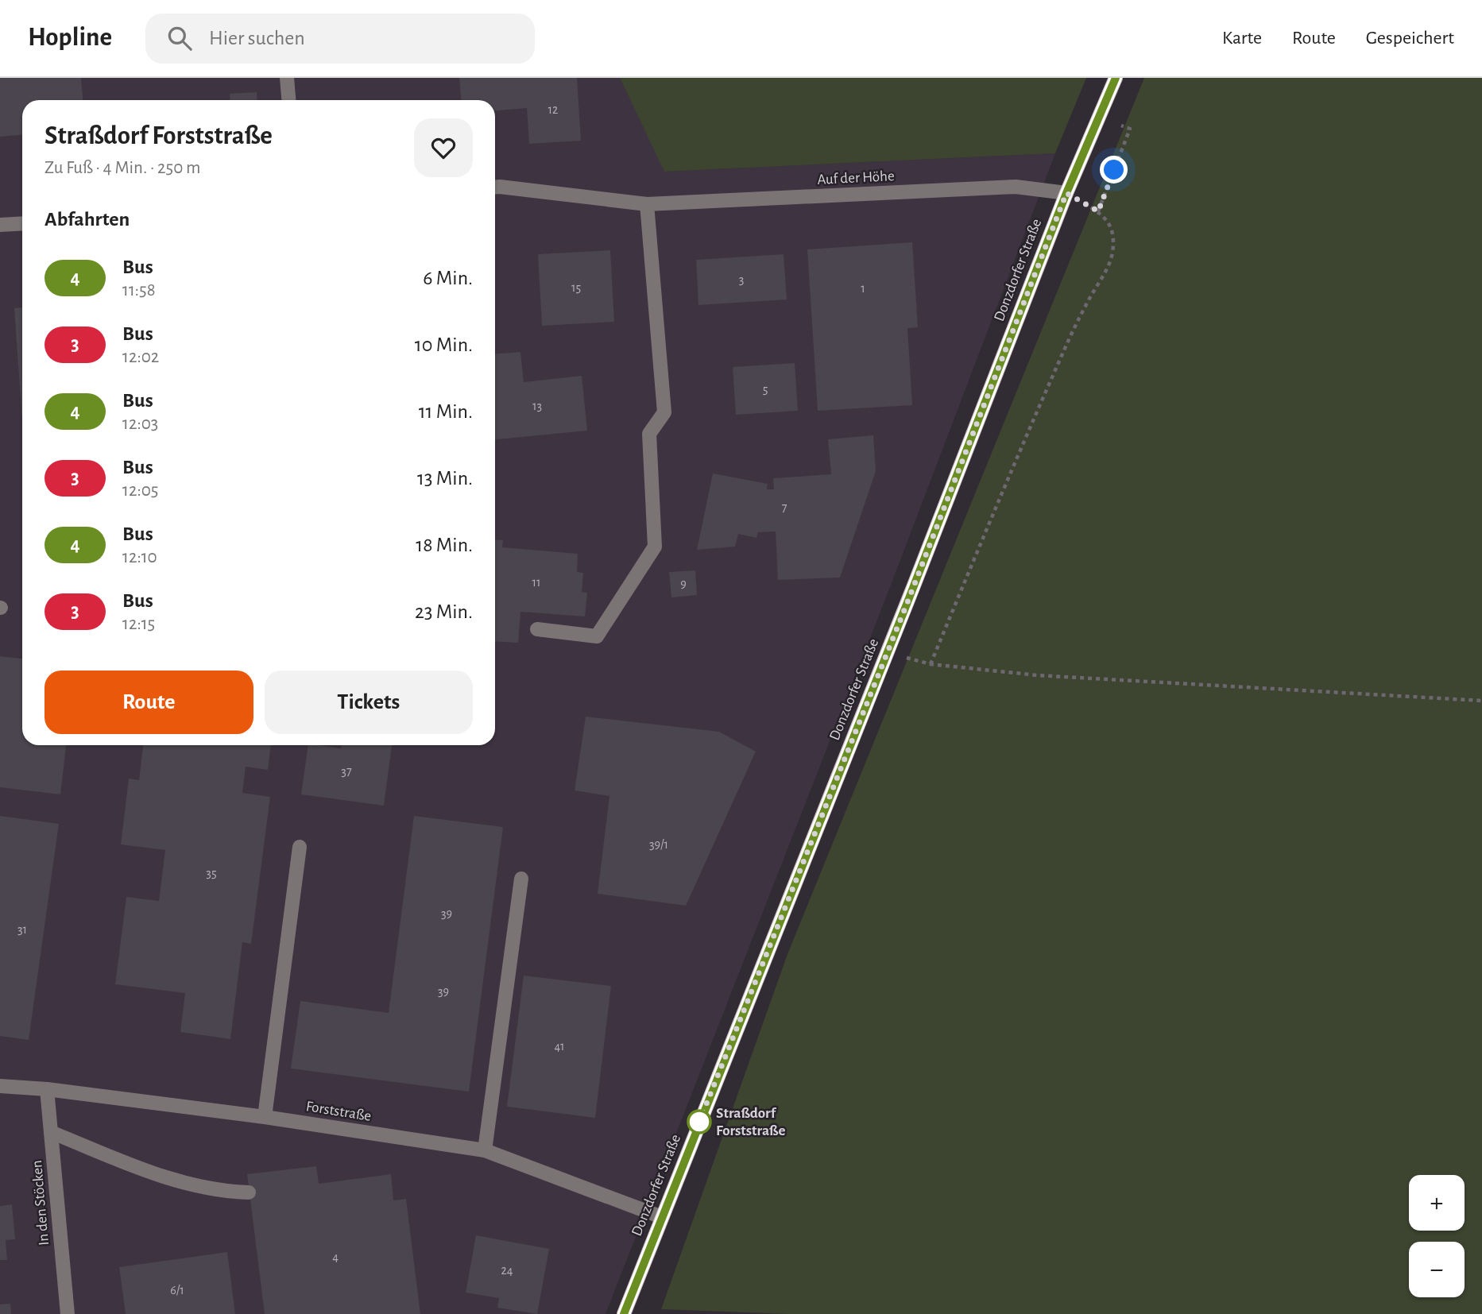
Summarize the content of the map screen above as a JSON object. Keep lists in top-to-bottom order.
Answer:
{
  "streets": {
    "main road": ["Donzdorfer Straße"],
    "street": ["Auf der Höhe", "Forststraße", "In den Stöcken"]
  },
  "crossings": [
    ["Auf der Höhe", "Donzdorfer Straße"],
    ["Donzdorfer Straße", "Forststraße"],
    ["Forststraße", "In den Stöcken"]
  ],
  "places": ["Straßdorf Forststraße"],
  "lines": ["bus line 4"],
  "house_numbers": [
    "12",
    "3",
    "15",
    "1",
    "5",
    "13",
    "7",
    "11",
    "9",
    "37",
    "39/1",
    "35",
    "39",
    "31",
    "39",
    "41",
    "4",
    "24",
    "6/1"
  ],
  "page": {
    "header": "Hopline",
    "search": "Hier suchen",
    "nav": ["Karte", "Route", "Gespeichert"],
    "heading": [
      ["Straßdorf Forststraße", "Zu Fuß · 4 Min. · 250 m"],
      "Abfahrten"
    ],
    "list": [
      {
        "mark": "4",
        "name": "Bus",
        "note": "11:58",
        "value": "6 Min."
      },
      {
        "mark": "3",
        "name": "Bus",
        "note": "12:02",
        "value": "10 Min."
      },
      {
        "mark": "4",
        "name": "Bus",
        "note": "12:03",
        "value": "11 Min."
      },
      {
        "mark": "3",
        "name": "Bus",
        "note": "12:05",
        "value": "13 Min."
      },
      {
        "mark": "4",
        "name": "Bus",
        "note": "12:10",
        "value": "18 Min."
      },
      {
        "mark": "3",
        "name": "Bus",
        "note": "12:15",
        "value": "23 Min."
      }
    ],
    "buttons": ["Route", "Tickets"],
    "map_buttons": ["+", "−"]
  }
}
